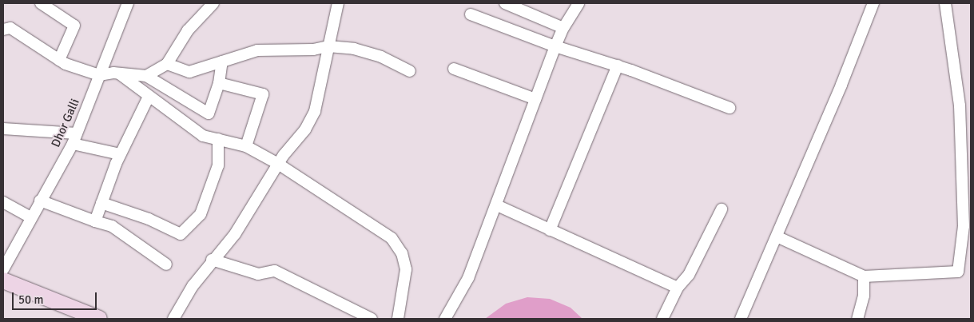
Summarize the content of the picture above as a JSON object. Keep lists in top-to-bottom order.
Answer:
{
  "streets": {
    "street": ["Dhor Galli"]
  },
  "scale_bar": "50 m"
}
